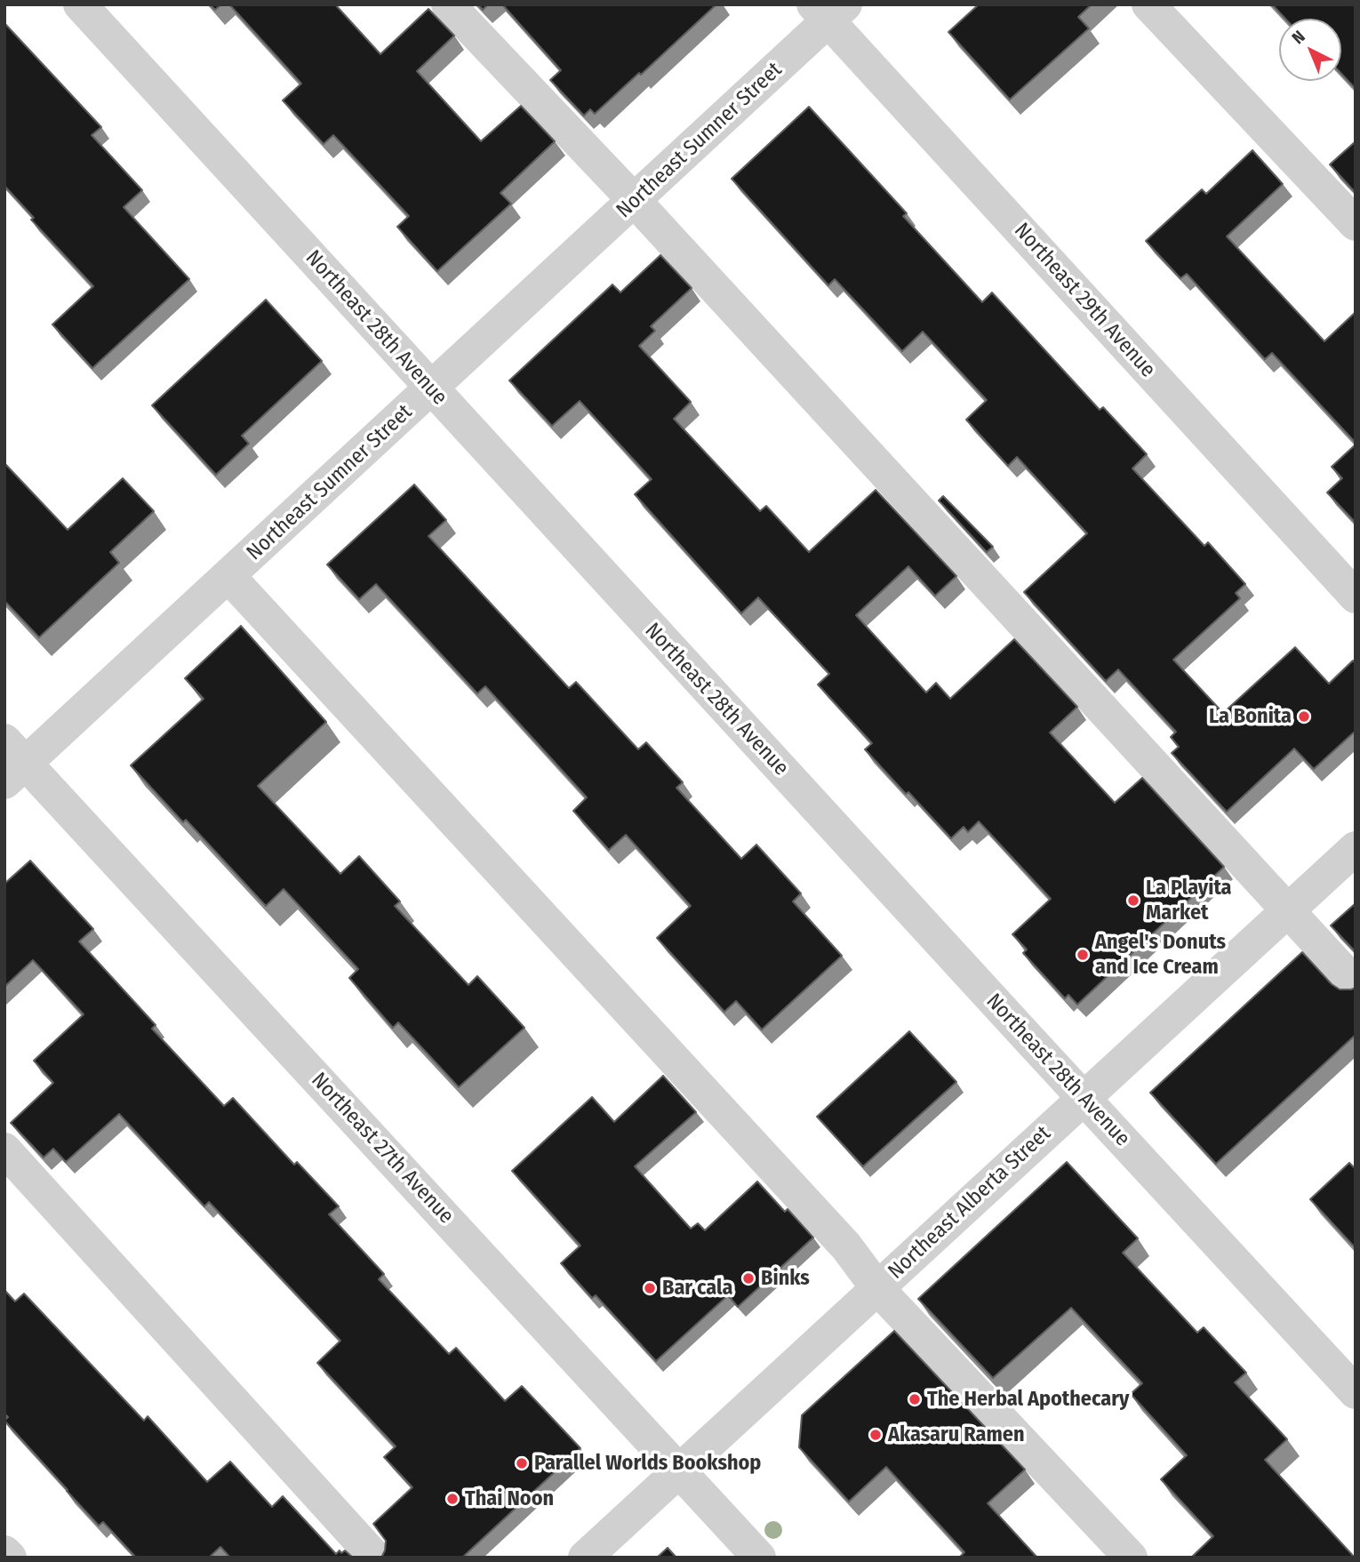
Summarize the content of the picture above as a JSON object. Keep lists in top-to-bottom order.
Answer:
{
  "streets": {
    "street": [
      "Northeast Sumner Street",
      "Northeast 29th Avenue",
      "Northeast 28th Avenue",
      "Northeast 27th Avenue",
      "Northeast Alberta Street"
    ]
  },
  "crossings": [
    ["Northeast Sumner Street", "Northeast 29th Avenue"],
    ["Northeast Sumner Street", "Northeast 28th Avenue"],
    ["Northeast Sumner Street", "Northeast 27th Avenue"],
    ["Northeast 28th Avenue", "Northeast Alberta Street"],
    ["Northeast 27th Avenue", "Northeast Alberta Street"]
  ],
  "places": [
    "La Bonita",
    "La Playita Market",
    "Angel's Donuts and Ice Cream",
    "Binks",
    "Bar cala",
    "The Herbal Apothecary",
    "Akasaru Ramen",
    "Parallel Worlds Bookshop",
    "Thai Noon"
  ],
  "north": "top left"
}
